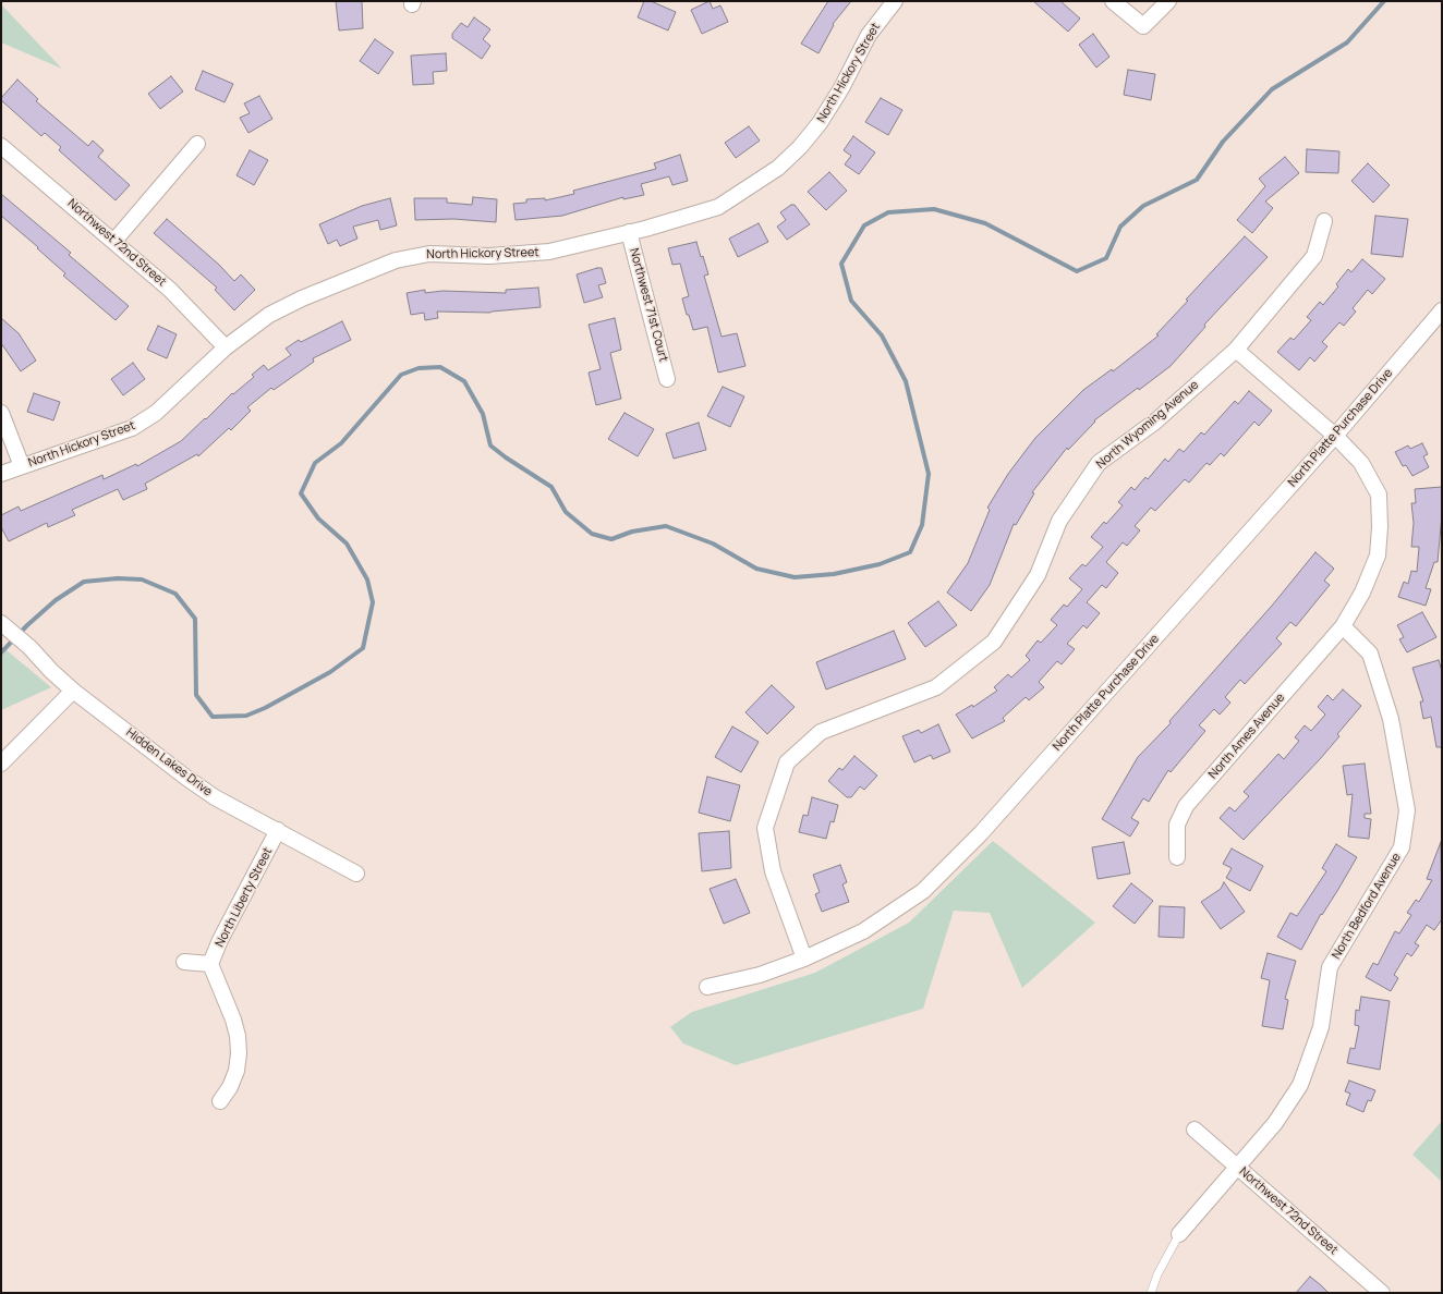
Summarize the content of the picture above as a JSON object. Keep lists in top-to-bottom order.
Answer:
{
  "streets": {
    "street": [
      "North Hickory Street",
      "Northwest 72nd Street",
      "Northwest 71st Court",
      "North Wyoming Avenue",
      "North Platte Purchase Drive",
      "North Ames Avenue",
      "Hidden Lakes Drive",
      "North Liberty Street",
      "North Bedford Avenue"
    ]
  },
  "crossings": [
    ["North Hickory Street", "Northwest 72nd Street"],
    ["North Hickory Street", "Northwest 71st Court"],
    ["Northwest 72nd Street", "North Bedford Avenue"],
    ["North Wyoming Avenue", "North Platte Purchase Drive"],
    ["North Wyoming Avenue", "North Ames Avenue"],
    ["North Platte Purchase Drive", "North Ames Avenue"],
    ["North Ames Avenue", "North Bedford Avenue"],
    ["Hidden Lakes Drive", "North Liberty Street"]
  ]
}
